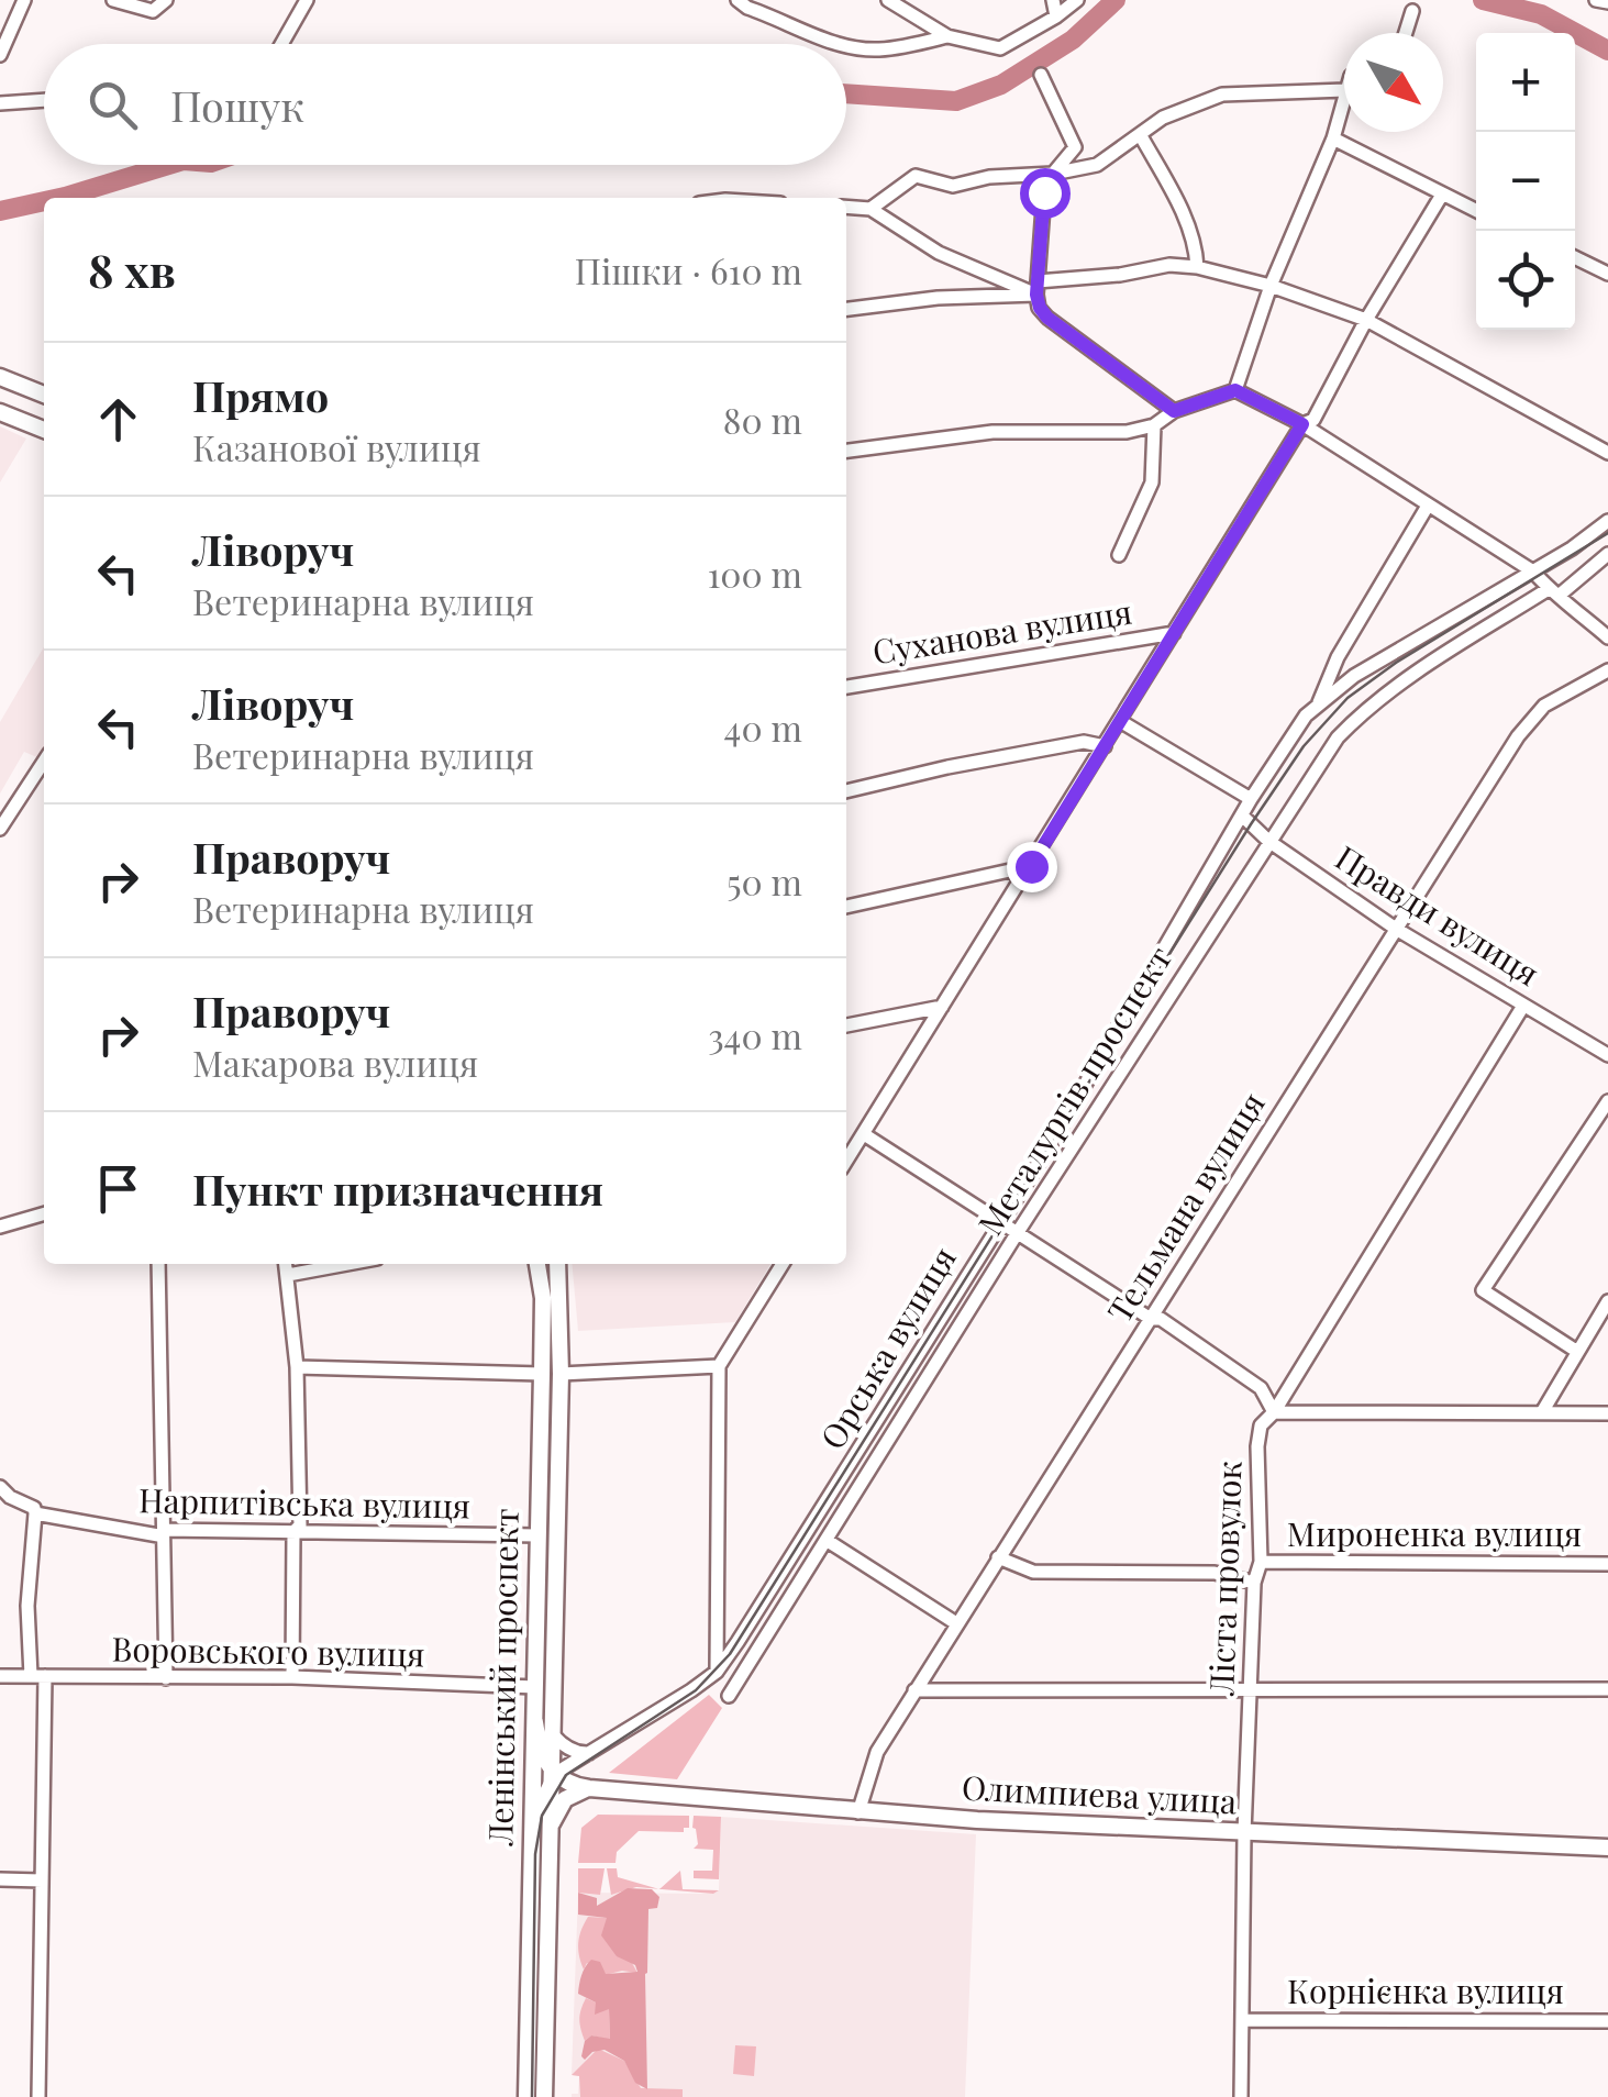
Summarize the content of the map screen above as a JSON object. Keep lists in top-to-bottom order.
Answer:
{
  "streets": {
    "main road": ["Ленінський проспект", "Олимпиева улица"],
    "street": [
      "Суханова вулиця",
      "Правди вулиця",
      "Металургів проспект",
      "Тельмана вулиця",
      "Орська вулиця",
      "Нарпитівська вулиця",
      "Мироненка вулиця",
      "Ліста провулок",
      "Воровського вулиця",
      "Корнієнка вулиця"
    ]
  },
  "crossings": [
    ["Правди вулиця", "Металургів проспект"],
    ["Правди вулиця", "Тельмана вулиця"],
    ["Правди вулиця", "Орська вулиця"],
    ["Правди вулиця", "Ліста провулок"],
    ["Тельмана вулиця", "Мироненка вулиця"],
    ["Тельмана вулиця", "Олимпиева улица"],
    ["Орська вулиця", "Ленінський проспект"],
    ["Нарпитівська вулиця", "Ленінський проспект"],
    ["Мироненка вулиця", "Ліста провулок"],
    ["Ліста провулок", "Олимпиева улица"],
    ["Ліста провулок", "Корнієнка вулиця"],
    ["Воровського вулиця", "Ленінський проспект"]
  ],
  "north": "bottom right",
  "page": {
    "map_buttons": ["+", "−"],
    "search": "Пошук",
    "heading": ["8 хв", "Пішки · 610 m"],
    "list": [
      ["Прямо", "Казанової вулиця", "80 m"],
      ["Ліворуч", "Ветеринарна вулиця", "100 m"],
      ["Ліворуч", "Ветеринарна вулиця", "40 m"],
      ["Праворуч", "Ветеринарна вулиця", "50 m"],
      ["Праворуч", "Макарова вулиця", "340 m"],
      "Пункт призначення"
    ]
  }
}
